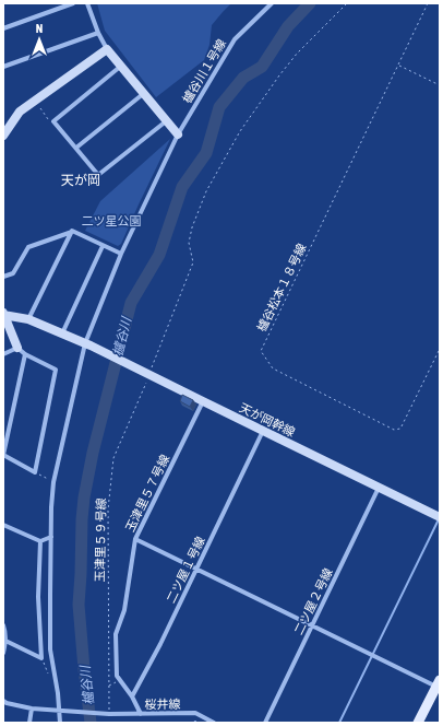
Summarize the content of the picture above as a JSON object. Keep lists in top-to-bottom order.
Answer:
{
  "streets": {
    "street": [
      "櫨谷川１号線",
      "天が岡幹線",
      "玉津里５７号線",
      "二ツ屋１号線",
      "二ツ屋２号線",
      "桜井線"
    ],
    "path": ["櫨谷松本１８号線", "玉津里５９号線"]
  },
  "crossings": [
    ["櫨谷川１号線", "天が岡幹線"],
    ["櫨谷川１号線", "桜井線"],
    ["天が岡幹線", "玉津里５７号線"],
    ["天が岡幹線", "玉津里５９号線"],
    ["天が岡幹線", "二ツ屋１号線"],
    ["天が岡幹線", "二ツ屋２号線"],
    ["玉津里５７号線", "二ツ屋１号線"],
    ["玉津里５９号線", "桜井線"]
  ],
  "districts": ["天が岡"],
  "water": ["櫨谷川"],
  "parks": ["二ツ星公園"],
  "north": "top"
}
